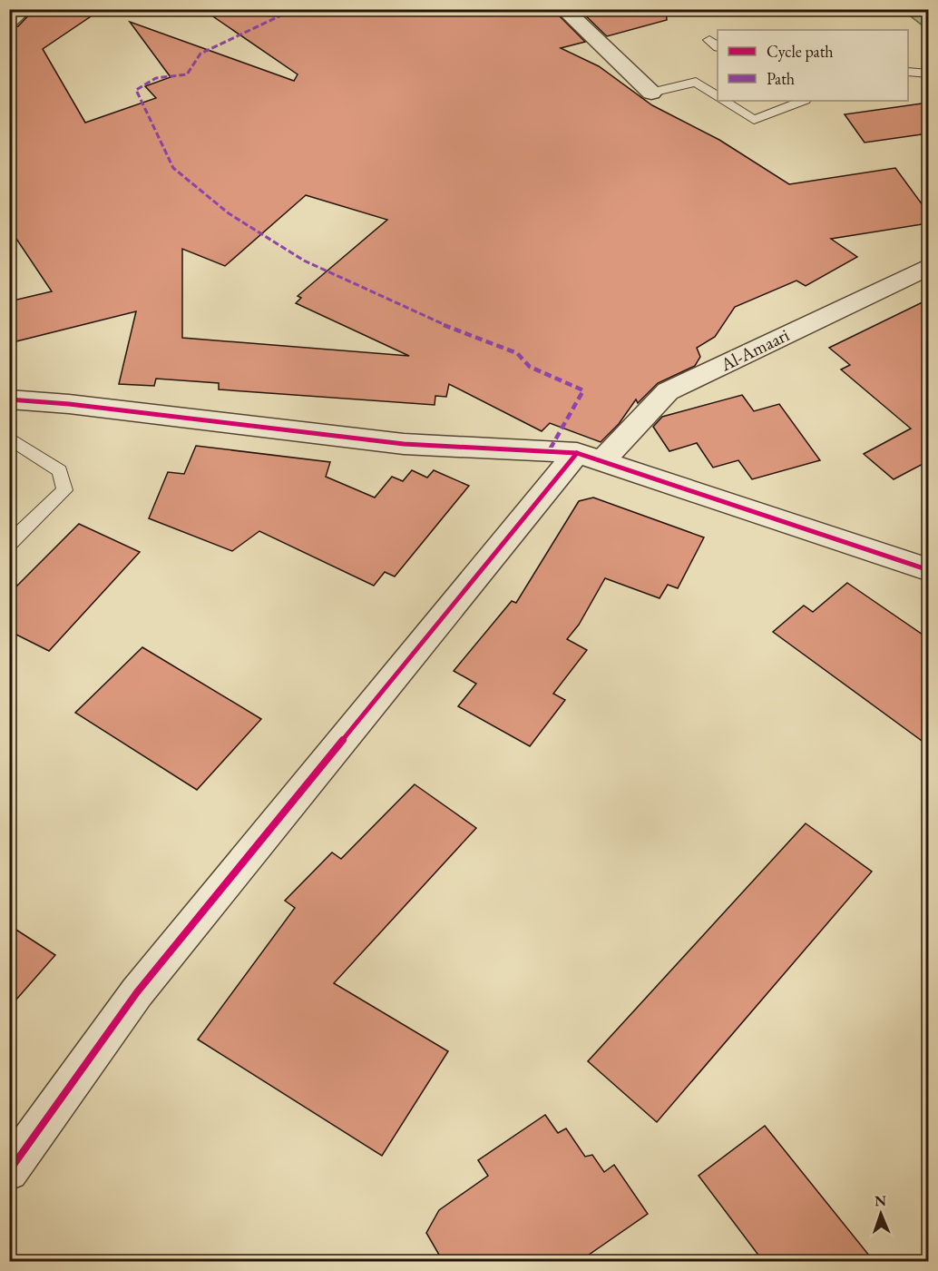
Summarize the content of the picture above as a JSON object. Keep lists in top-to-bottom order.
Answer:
{
  "streets": {
    "street": ["Al-Amaari"]
  },
  "legend": ["Cycle path", "Path"],
  "north": "top"
}
